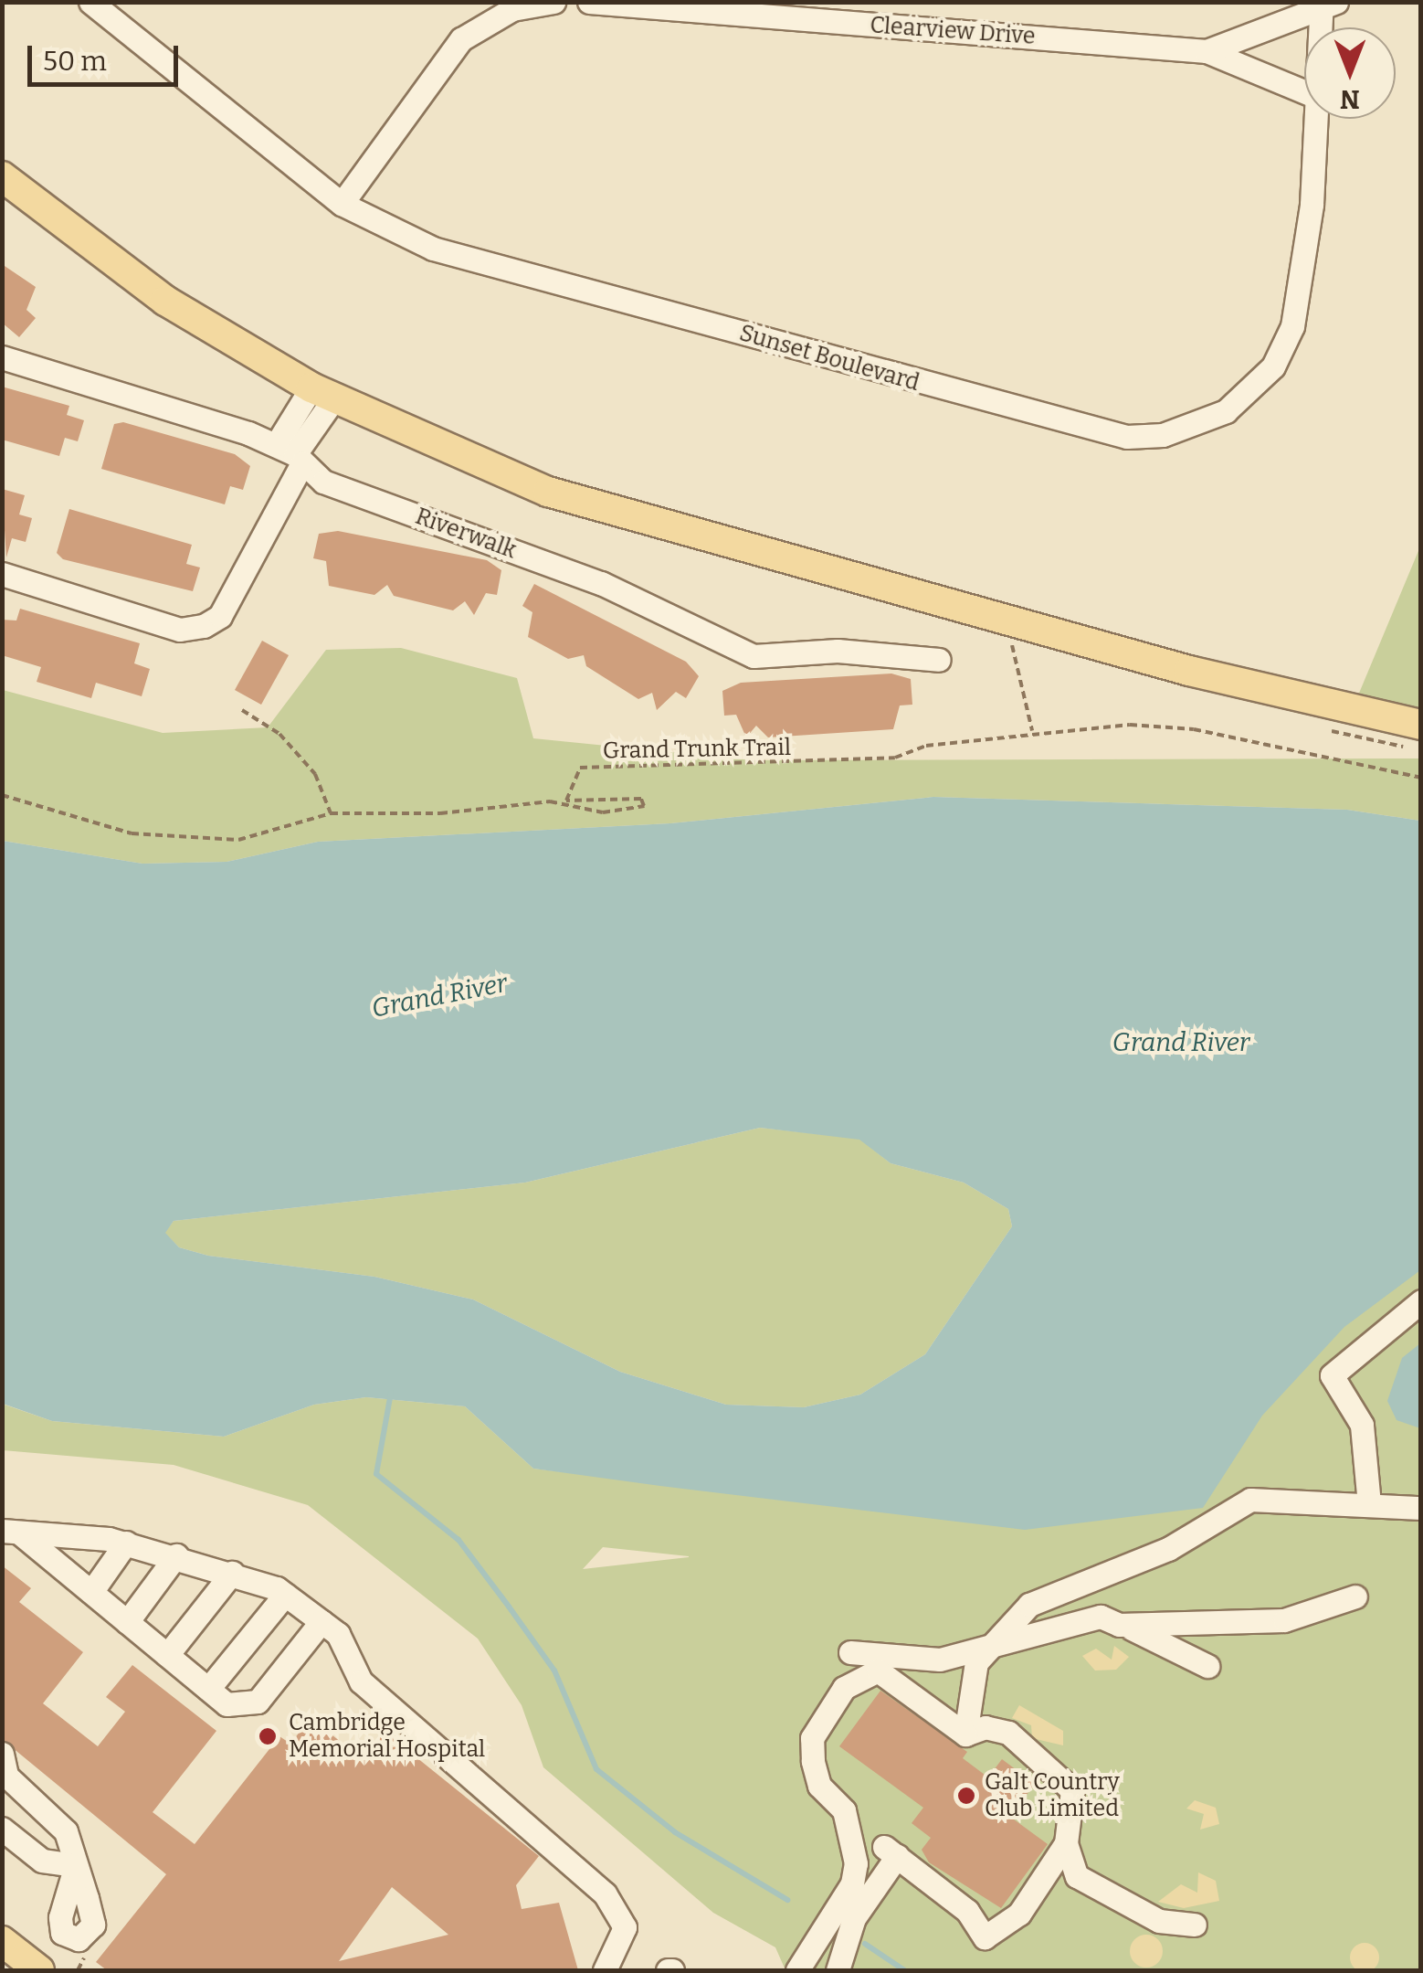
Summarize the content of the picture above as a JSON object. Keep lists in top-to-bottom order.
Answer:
{
  "streets": {
    "street": ["Clearview Drive", "Sunset Boulevard", "Riverwalk"],
    "path": ["Grand Trunk Trail"]
  },
  "water": ["Grand River"],
  "places": ["Cambridge Memorial Hospital", "Galt Country Club Limited"],
  "scale_bar": "50 m",
  "north": "bottom"
}
